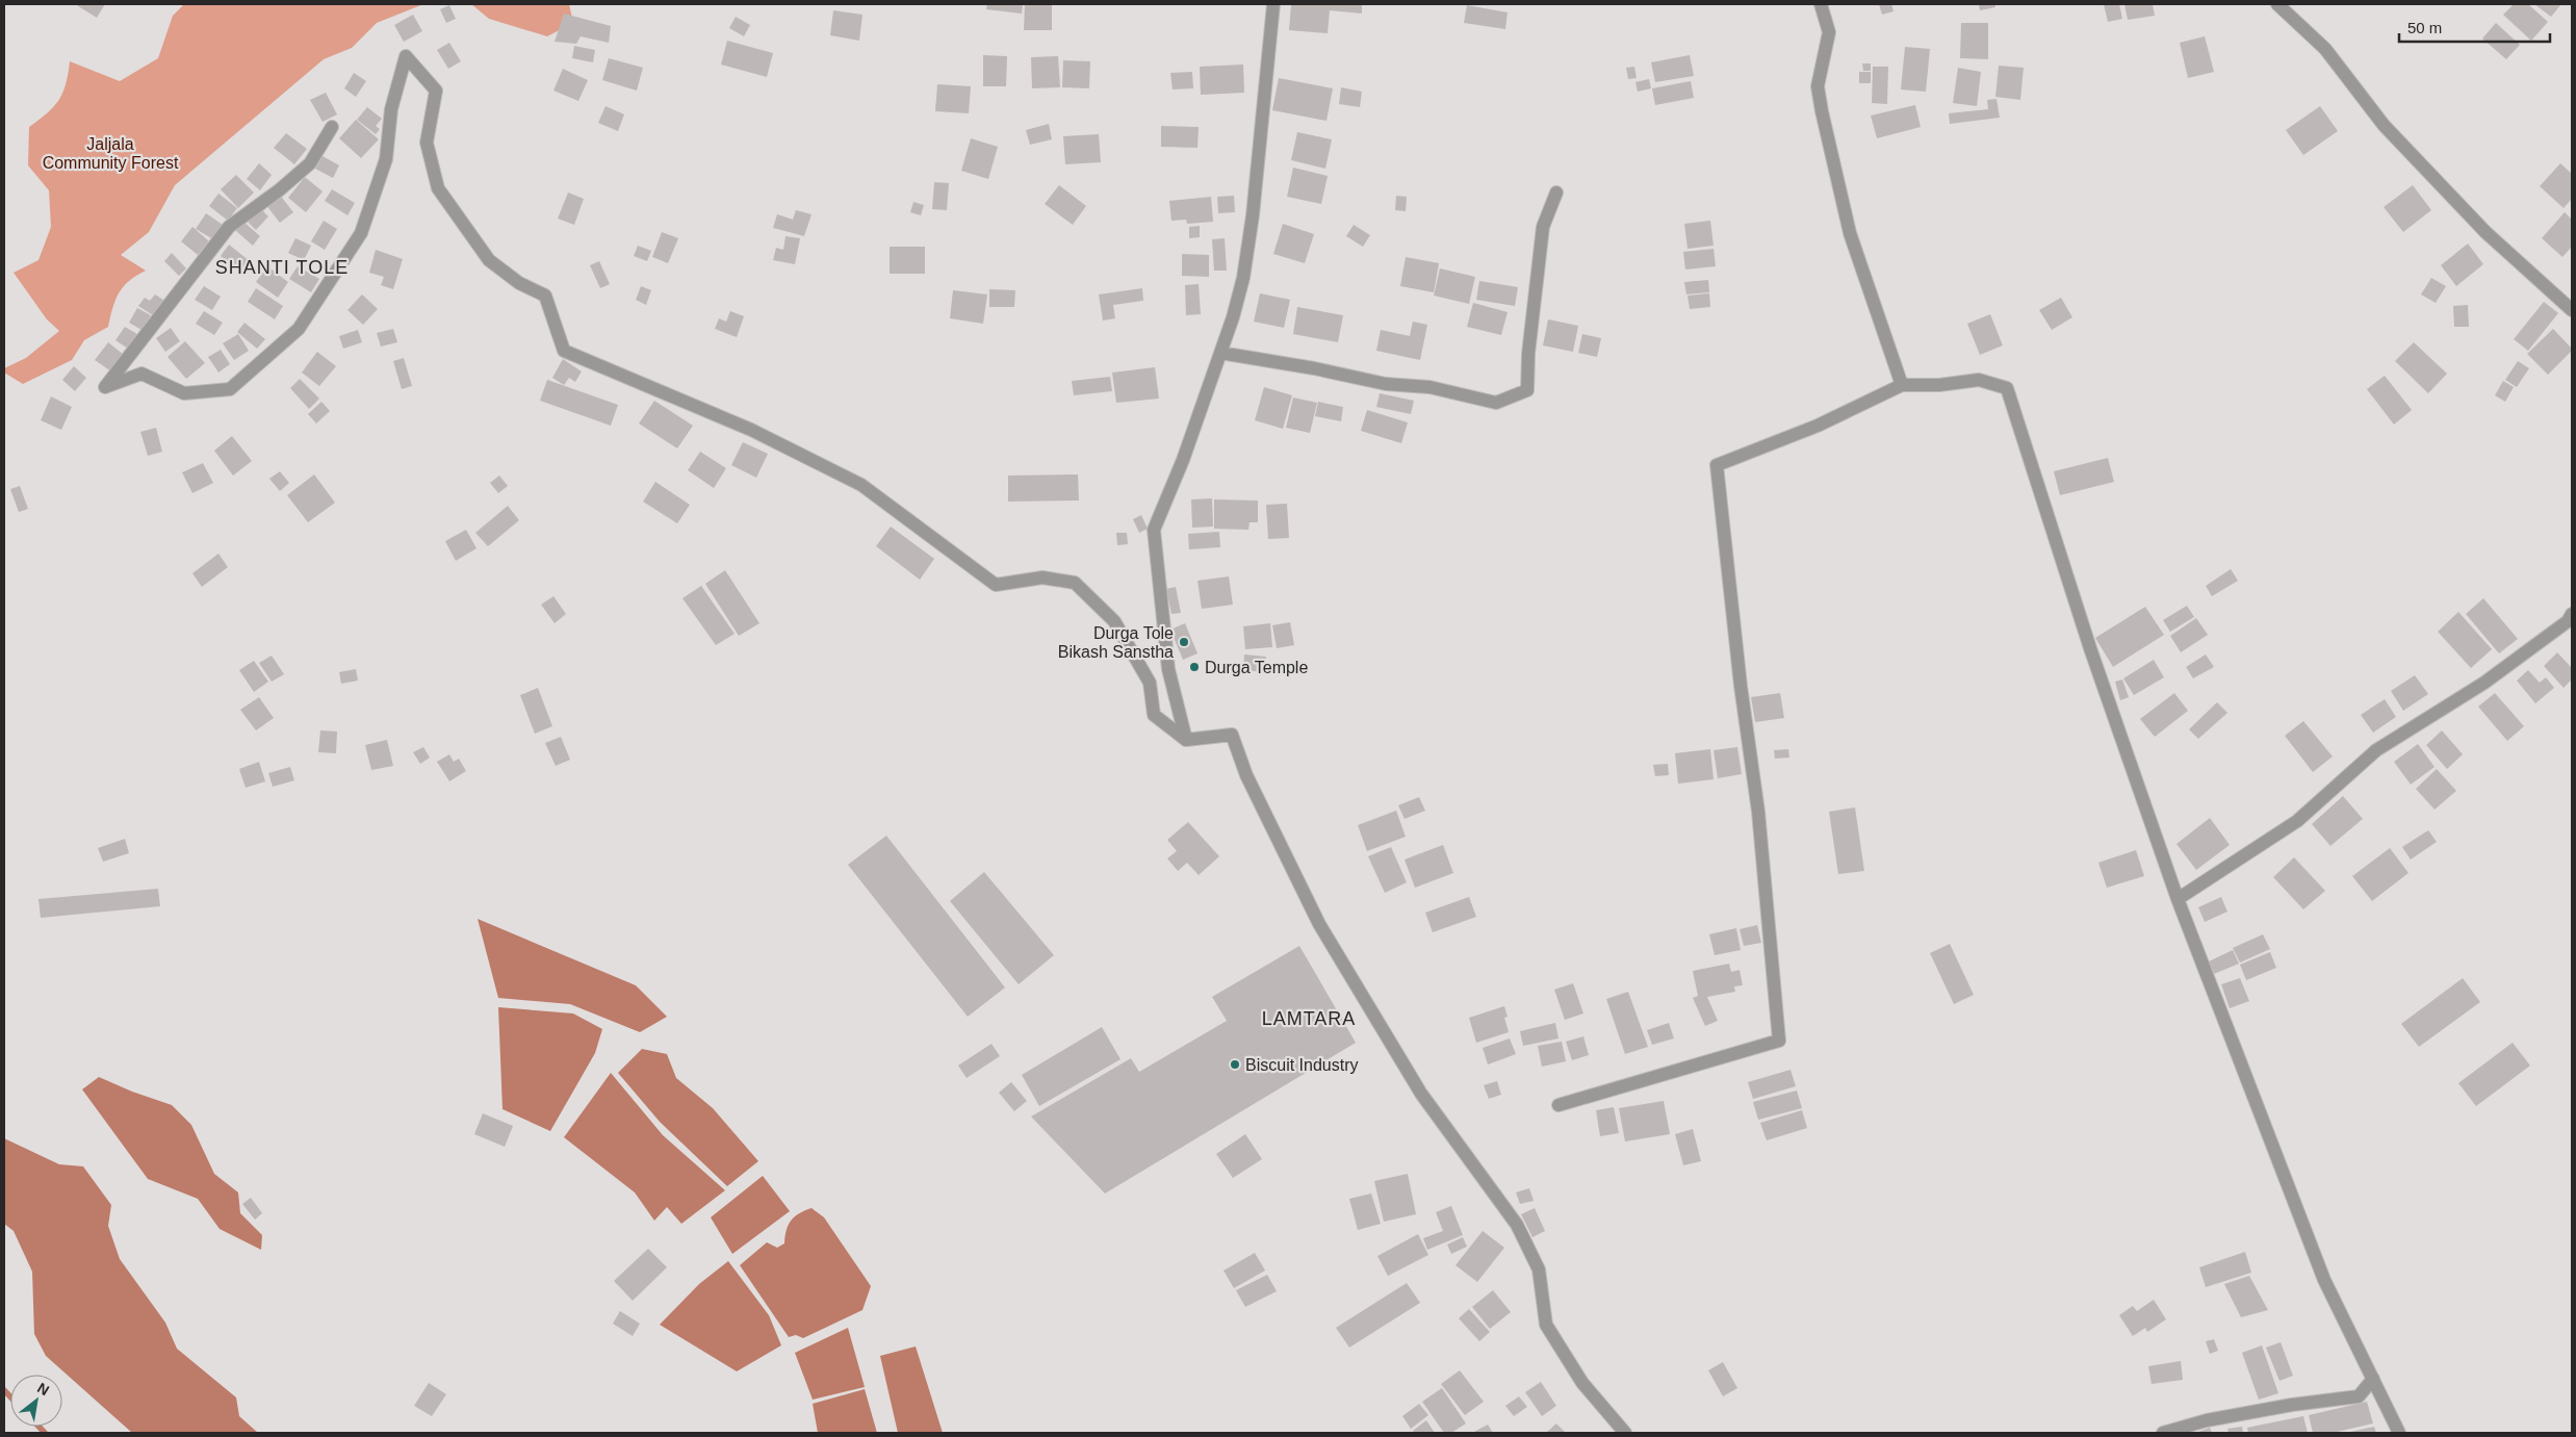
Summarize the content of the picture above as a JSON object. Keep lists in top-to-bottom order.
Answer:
{
  "districts": ["SHANTI TOLE", "LAMTARA"],
  "parks": ["Jaljala Community Forest"],
  "places": ["Durga Tole Bikash Sanstha", "Durga Temple", "Biscuit Industry"],
  "scale_bar": "50 m",
  "north": "top right"
}
